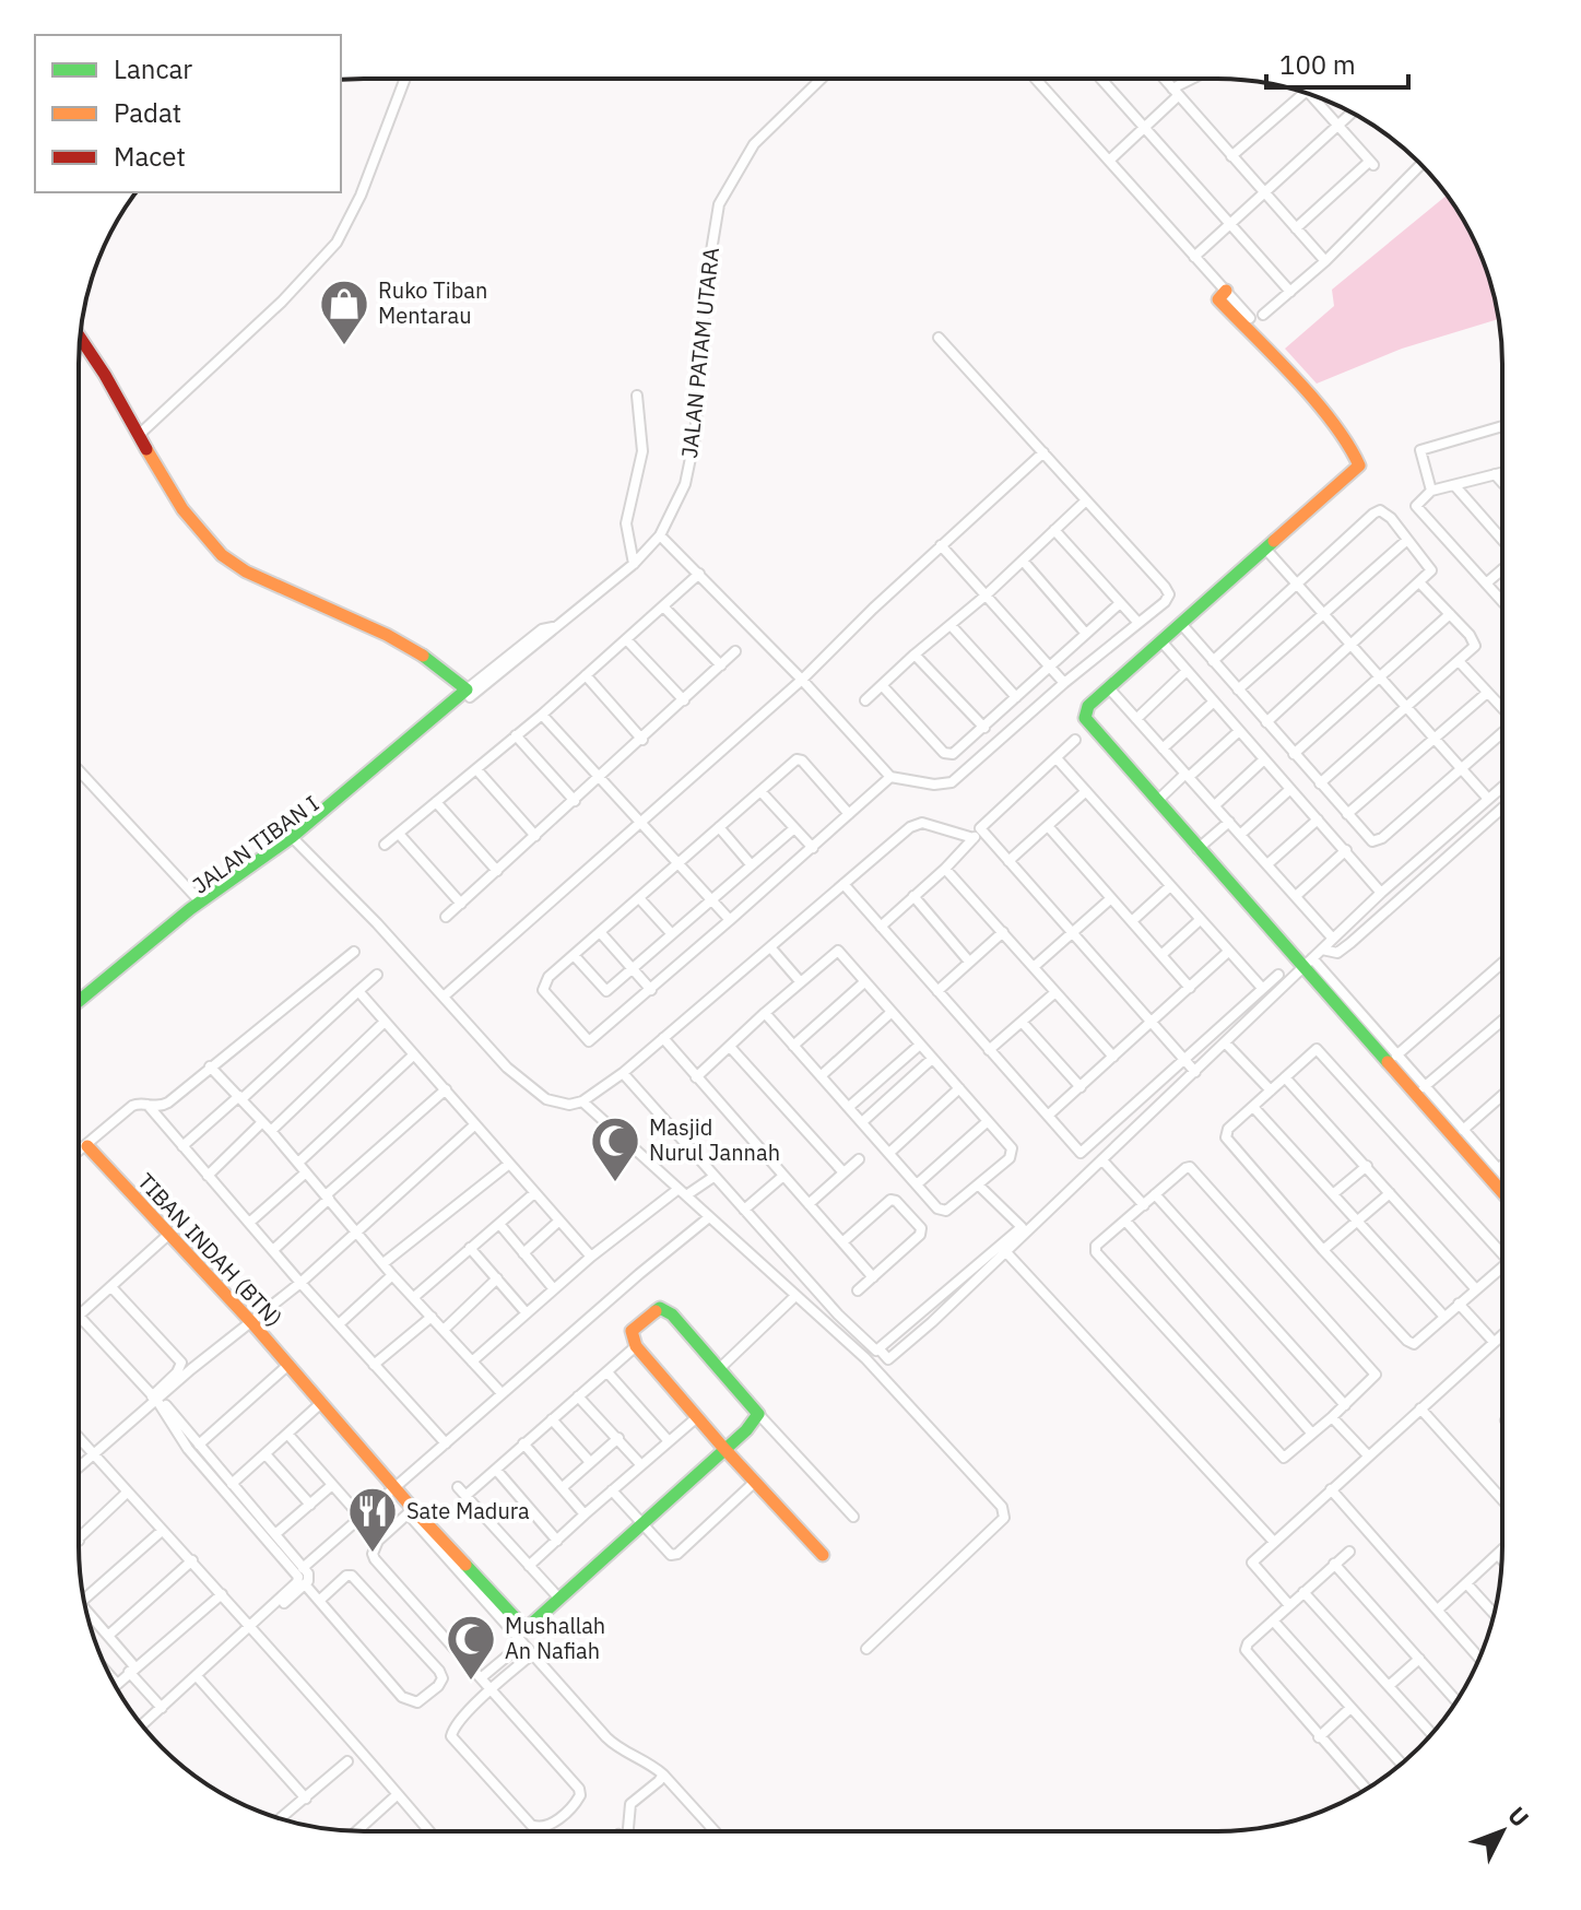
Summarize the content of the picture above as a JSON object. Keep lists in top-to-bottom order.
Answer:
{
  "streets": {
    "street": ["JALAN PATAM UTARA", "JALAN TIBAN I", "TIBAN INDAH (BTN)"]
  },
  "crossings": [
    ["JALAN PATAM UTARA", "JALAN TIBAN I"]
  ],
  "places": {
    "shop": ["Ruko Tiban Mentarau"],
    "mosque": ["Masjid Nurul Jannah", "Mushallah An Nafiah"],
    "restaurant": ["Sate Madura"]
  },
  "legend": ["Lancar", "Padat", "Macet"],
  "scale_bar": "100 m",
  "north": "top right"
}
